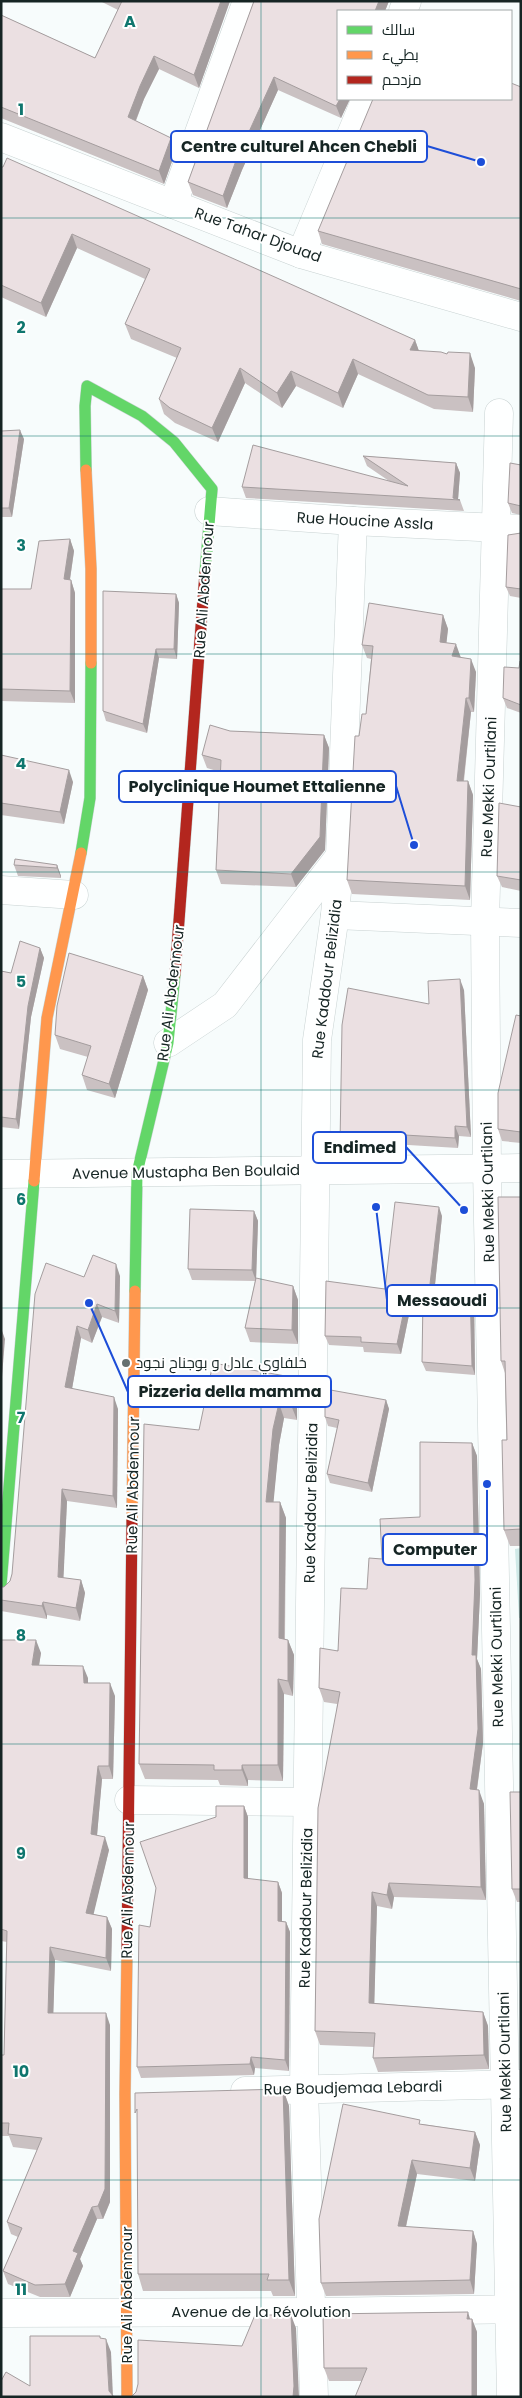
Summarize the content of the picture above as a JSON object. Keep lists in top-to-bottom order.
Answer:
{
  "streets": {
    "street": [
      "Rue Tahar Djouad",
      "Rue Houcine Assla",
      "Rue Ali Abdennour",
      "Rue Mekki Ourtilani",
      "Rue Kaddour Belizidia",
      "Avenue Mustapha Ben Boulaid",
      "Rue Boudjemaa Lebardi",
      "Avenue de la Révolution"
    ]
  },
  "crossings": [
    ["Rue Houcine Assla", "Rue Ali Abdennour"],
    ["Rue Houcine Assla", "Rue Mekki Ourtilani"],
    ["Rue Houcine Assla", "Rue Kaddour Belizidia"],
    ["Rue Ali Abdennour", "Avenue Mustapha Ben Boulaid"],
    ["Rue Ali Abdennour", "Avenue de la Révolution"],
    ["Rue Mekki Ourtilani", "Avenue Mustapha Ben Boulaid"],
    ["Rue Mekki Ourtilani", "Rue Boudjemaa Lebardi"],
    ["Rue Mekki Ourtilani", "Avenue de la Révolution"],
    ["Rue Kaddour Belizidia", "Avenue Mustapha Ben Boulaid"],
    ["Rue Kaddour Belizidia", "Rue Boudjemaa Lebardi"],
    ["Rue Kaddour Belizidia", "Avenue de la Révolution"]
  ],
  "places": [
    "Centre culturel Ahcen Chebli",
    "Polyclinique Houmet Ettalienne",
    "Messaoudi",
    "Endimed",
    "Pizzeria della mamma",
    "خلفاوي عادل و بوجناح نجود",
    "Computer"
  ],
  "legend": ["سالك", "بطيء", "مزدحم"],
  "grid": {
    "columns": ["A"],
    "rows": [
      "1",
      "2",
      "3",
      "4",
      "5",
      "6",
      "7",
      "8",
      "9",
      "10",
      "11"
    ]
  }
}
